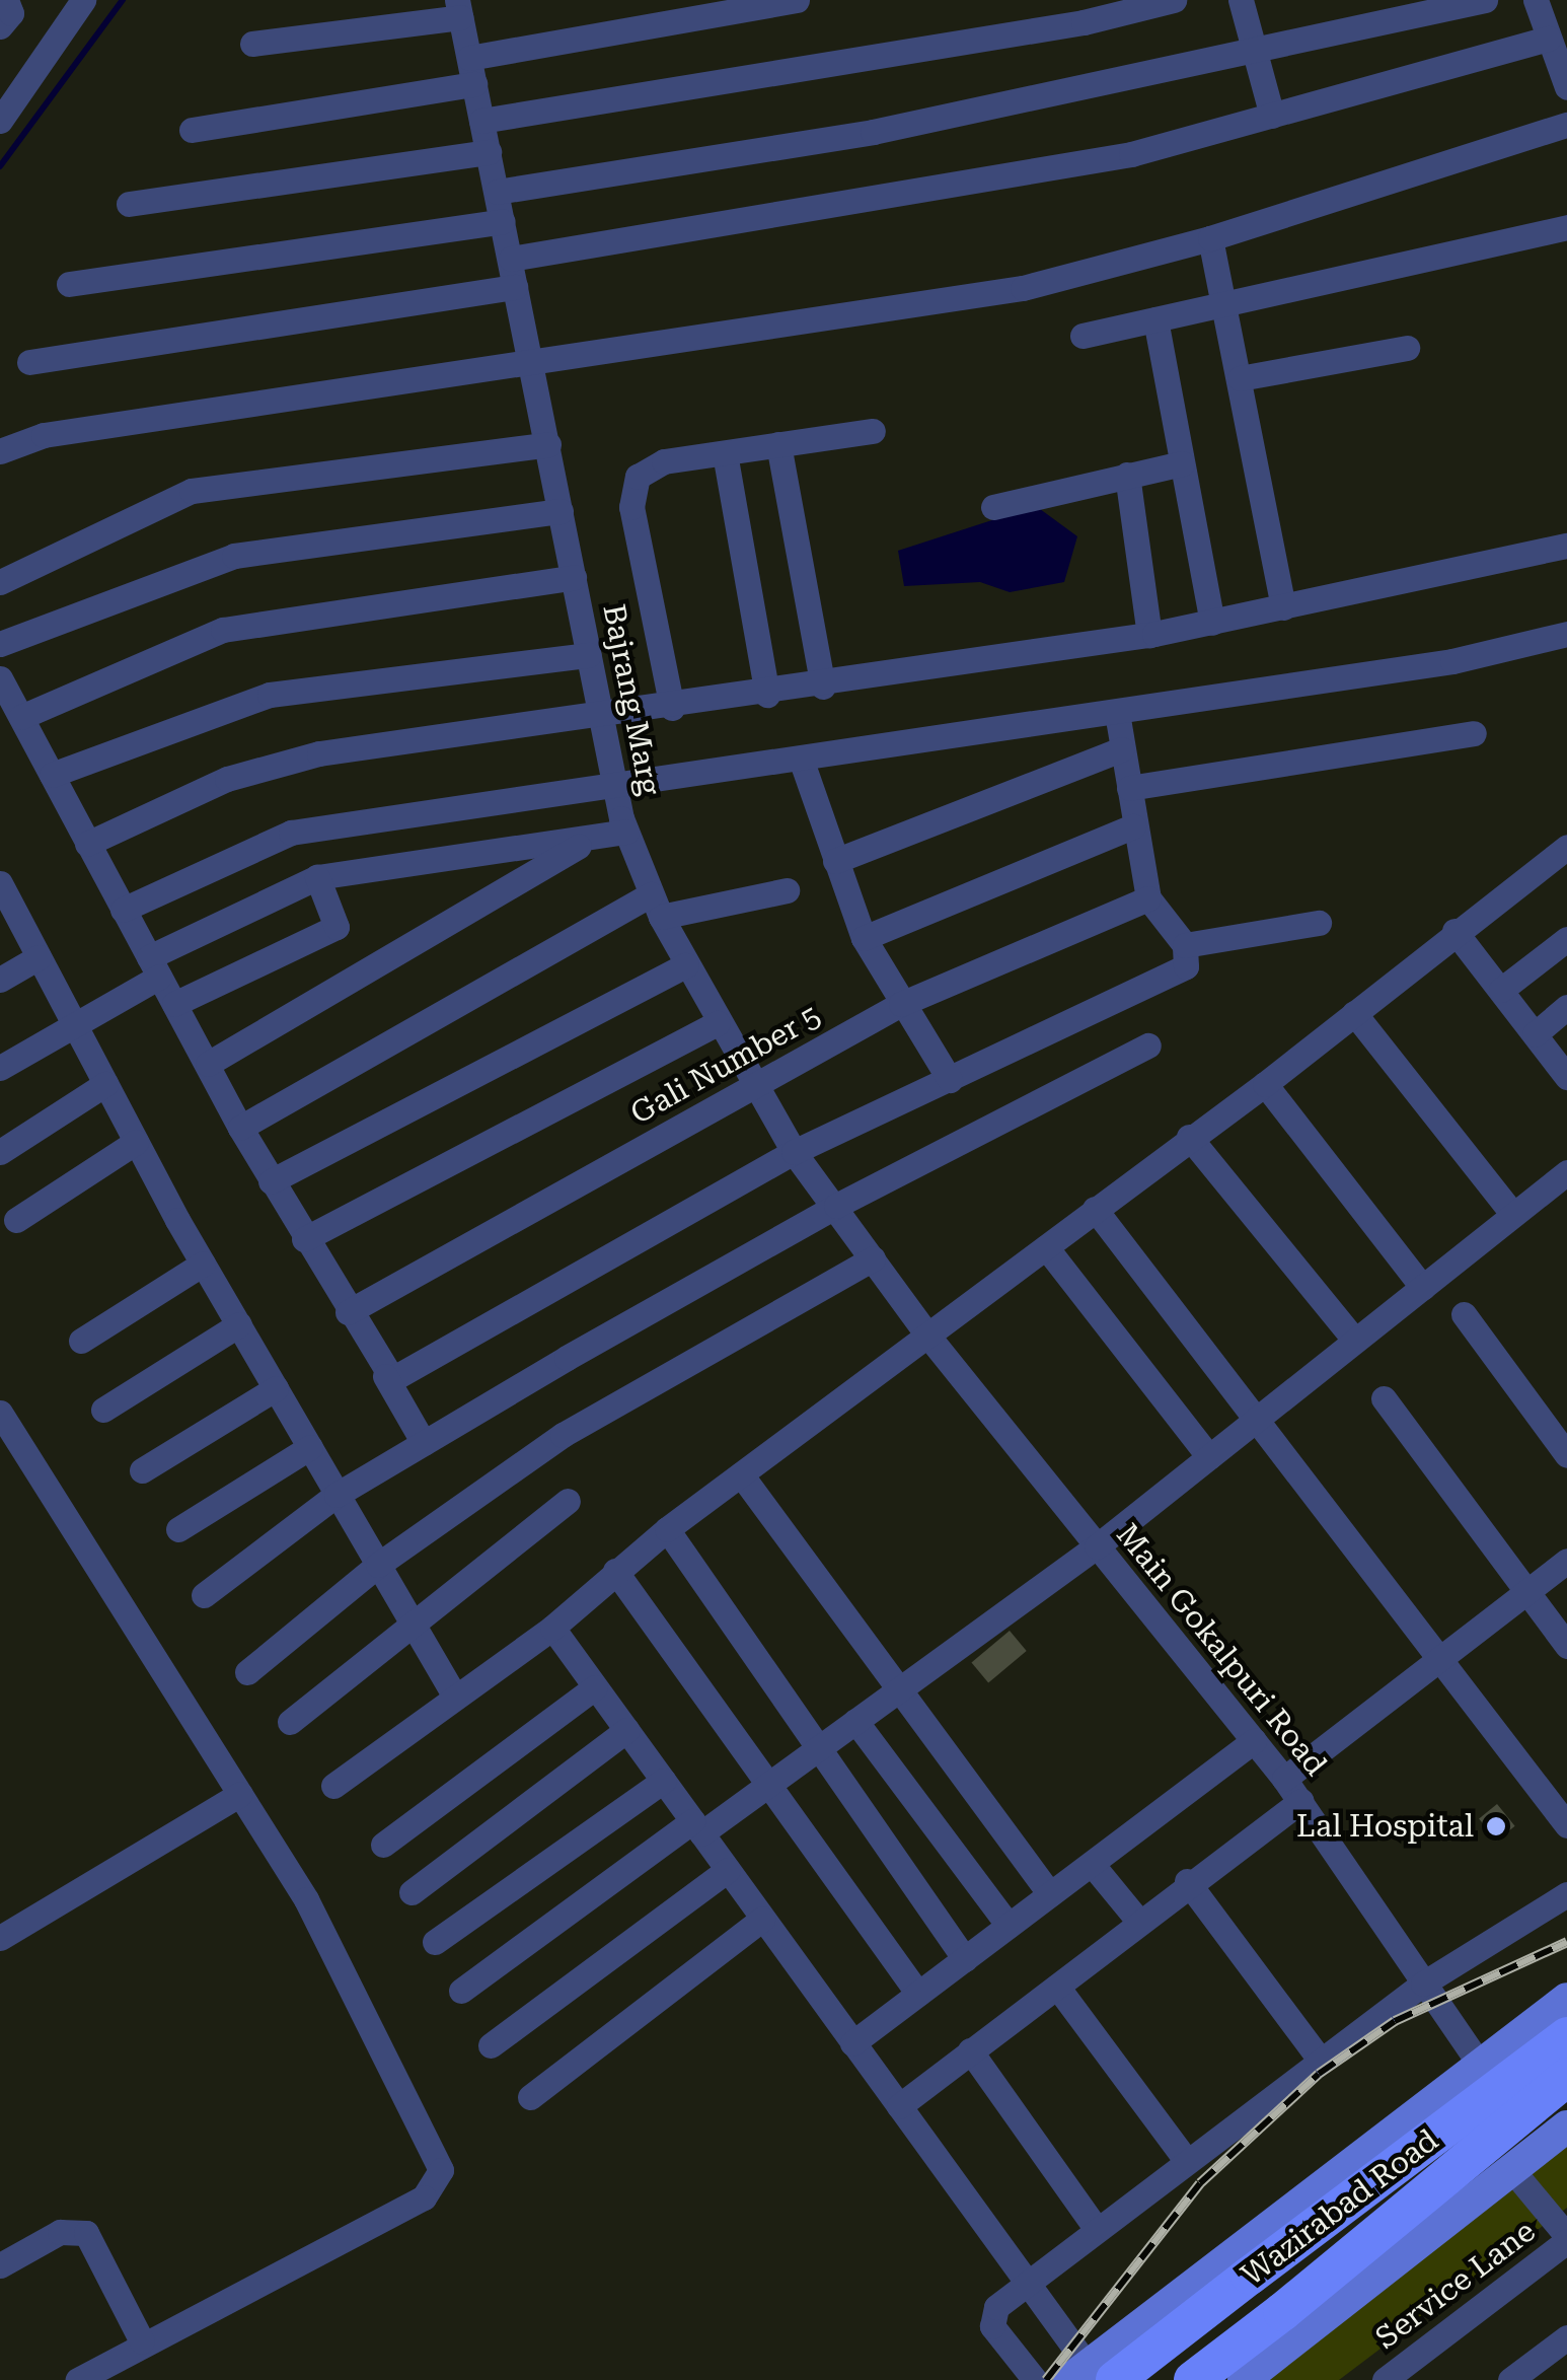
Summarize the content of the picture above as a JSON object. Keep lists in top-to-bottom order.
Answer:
{
  "streets": {
    "highway": ["Wazirabad Road"],
    "street": [
      "Bajrang Marg",
      "Gali Number 5",
      "Main Gokalpuri Road",
      "Service Lane"
    ]
  },
  "crossings": [
    ["Bajrang Marg", "Gali Number 5"],
    ["Bajrang Marg", "Main Gokalpuri Road"]
  ],
  "places": ["Lal Hospital"]
}
